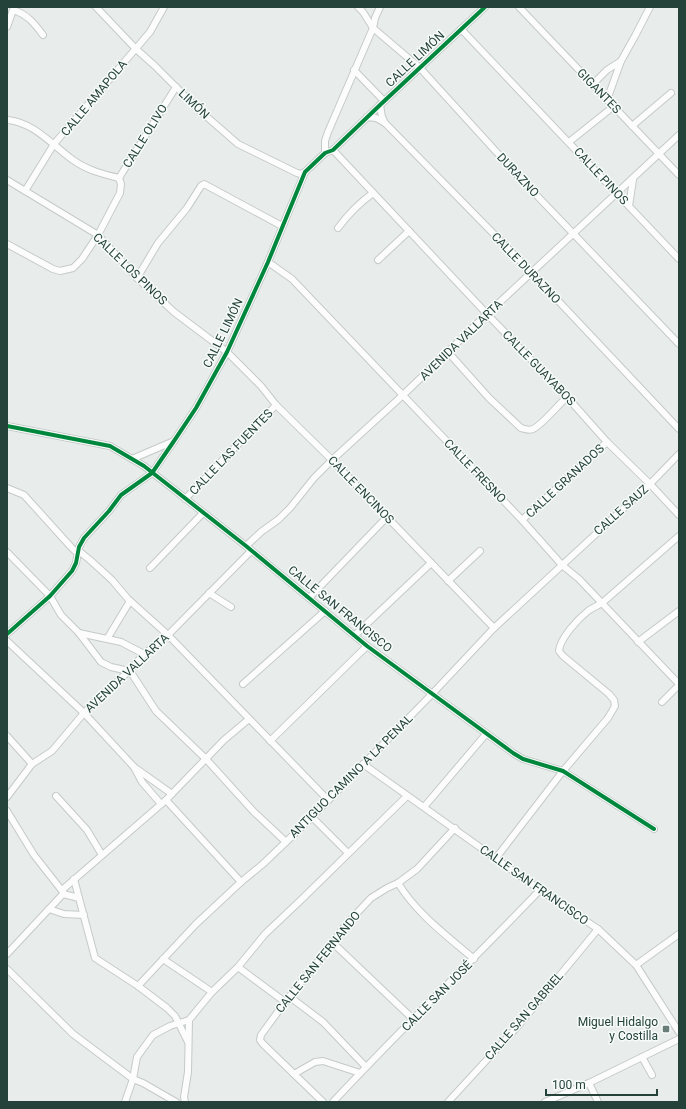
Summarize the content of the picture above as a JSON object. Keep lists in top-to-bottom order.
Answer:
{
  "streets": {
    "street": [
      "CALLE LIMÓN",
      "GIGANTES",
      "CALLE AMAPOLA",
      "LIMÓN",
      "CALLE OLIVO",
      "DURAZNO",
      "CALLE PINOS",
      "CALLE DURAZNO",
      "CALLE LOS PINOS",
      "AVENIDA VALLARTA",
      "CALLE GUAYABOS",
      "CALLE LAS FUENTES",
      "CALLE FRESNO",
      "CALLE GRANADOS",
      "CALLE ENCINOS",
      "CALLE SAUZ",
      "CALLE SAN FRANCISCO",
      "ANTIGUO CAMINO A LA PENAL",
      "CALLE SAN FERNANDO",
      "CALLE SAN JOSÉ",
      "CALLE SAN GABRIEL"
    ]
  },
  "crossings": [
    ["CALLE LIMÓN", "LIMÓN"],
    ["CALLE LIMÓN", "DURAZNO"],
    ["CALLE LIMÓN", "CALLE PINOS"],
    ["CALLE LIMÓN", "CALLE DURAZNO"],
    ["CALLE LIMÓN", "CALLE LOS PINOS"],
    ["CALLE LIMÓN", "CALLE GUAYABOS"],
    ["CALLE LIMÓN", "CALLE FRESNO"],
    ["CALLE LIMÓN", "CALLE ENCINOS"],
    ["CALLE LIMÓN", "CALLE SAN FRANCISCO"],
    ["GIGANTES", "AVENIDA VALLARTA"],
    ["CALLE AMAPOLA", "LIMÓN"],
    ["CALLE AMAPOLA", "CALLE LOS PINOS"],
    ["LIMÓN", "CALLE OLIVO"],
    ["CALLE OLIVO", "CALLE LOS PINOS"],
    ["DURAZNO", "AVENIDA VALLARTA"],
    ["CALLE PINOS", "AVENIDA VALLARTA"],
    ["CALLE DURAZNO", "AVENIDA VALLARTA"],
    ["CALLE LOS PINOS", "CALLE ENCINOS"],
    ["AVENIDA VALLARTA", "CALLE GUAYABOS"],
    ["AVENIDA VALLARTA", "CALLE FRESNO"],
    ["AVENIDA VALLARTA", "CALLE ENCINOS"],
    ["AVENIDA VALLARTA", "CALLE SAN FRANCISCO"],
    ["CALLE GUAYABOS", "CALLE GRANADOS"],
    ["CALLE GUAYABOS", "CALLE SAUZ"],
    ["CALLE LAS FUENTES", "CALLE ENCINOS"],
    ["CALLE LAS FUENTES", "CALLE SAN FRANCISCO"],
    ["CALLE FRESNO", "CALLE GRANADOS"],
    ["CALLE FRESNO", "CALLE SAUZ"],
    ["CALLE FRESNO", "ANTIGUO CAMINO A LA PENAL"],
    ["CALLE ENCINOS", "ANTIGUO CAMINO A LA PENAL"],
    ["CALLE SAUZ", "ANTIGUO CAMINO A LA PENAL"],
    ["CALLE SAN FRANCISCO", "ANTIGUO CAMINO A LA PENAL"],
    ["CALLE SAN FRANCISCO", "CALLE SAN FERNANDO"],
    ["CALLE SAN FRANCISCO", "CALLE SAN JOSÉ"],
    ["CALLE SAN FRANCISCO", "CALLE SAN GABRIEL"]
  ],
  "places": {
    "transit": ["Miguel Hidalgo y Costilla"]
  },
  "scale_bar": "100 m"
}
